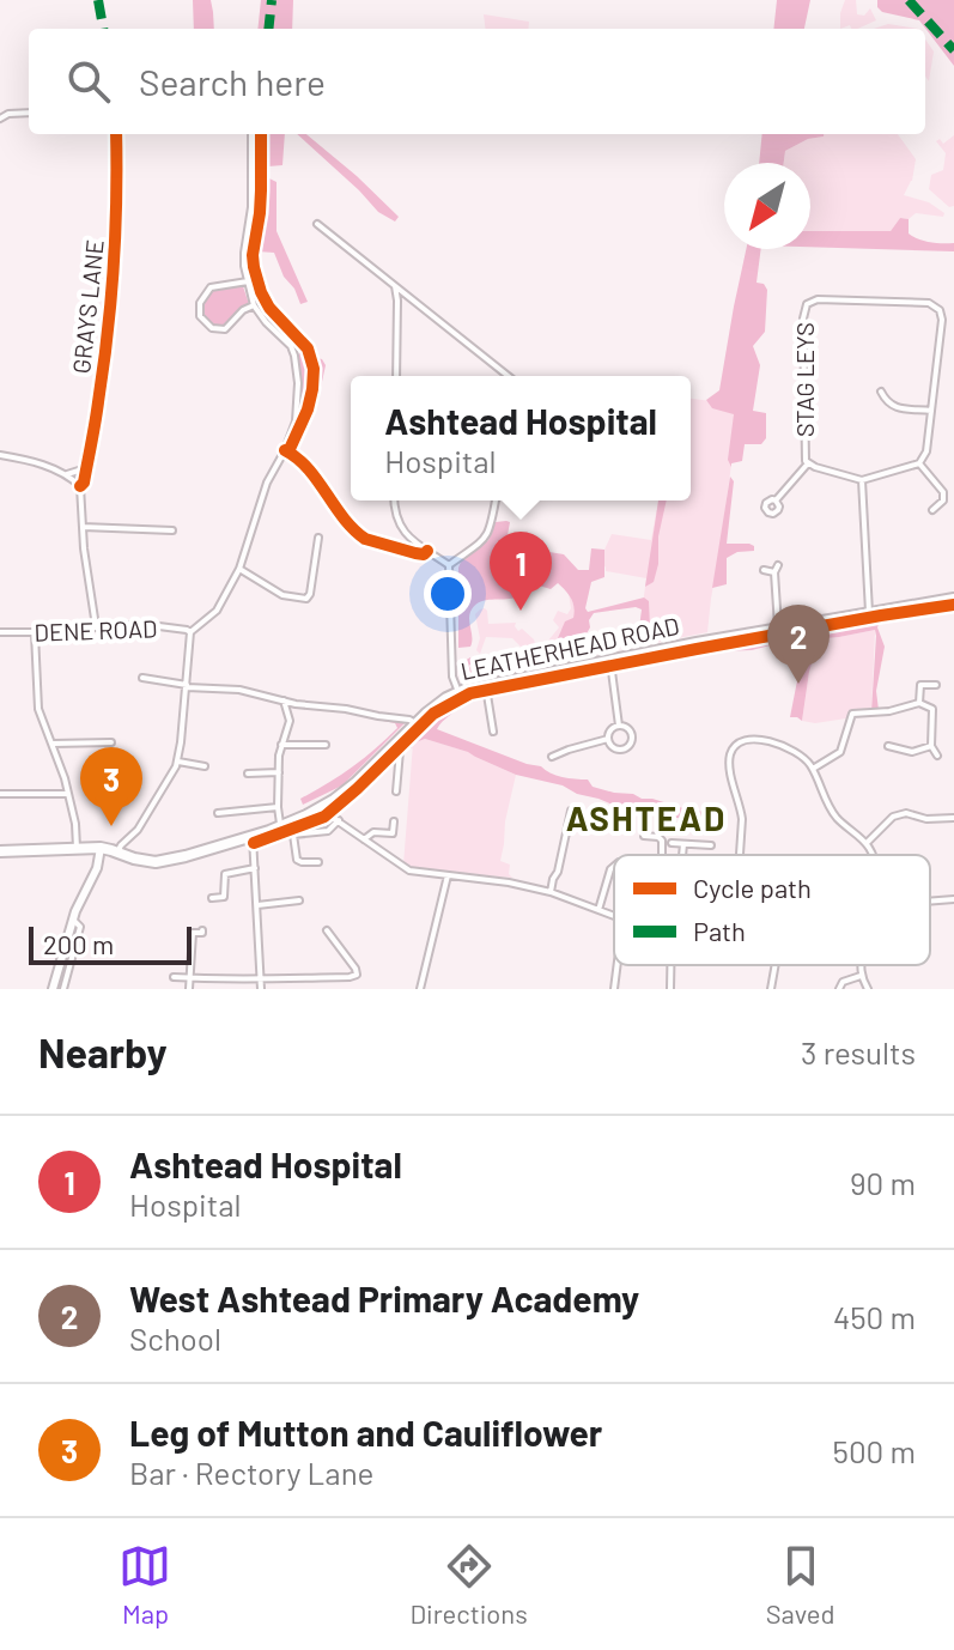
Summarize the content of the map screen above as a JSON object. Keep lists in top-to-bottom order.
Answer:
{
  "streets": {
    "highway": ["LEATHERHEAD ROAD"],
    "street": ["GRAYS LANE", "STAG LEYS", "DENE ROAD"]
  },
  "crossings": [
    ["GRAYS LANE", "DENE ROAD"]
  ],
  "districts": ["ASHTEAD"],
  "legend": ["Cycle path", "Path"],
  "scale_bar": "200 m",
  "north": "bottom left",
  "page": {
    "search": "Search here",
    "popup": ["Ashtead Hospital", "Hospital"],
    "pins": ["1", "2", "3"],
    "scale": "200 m",
    "heading": ["Nearby", "3 results"],
    "list": [
      {
        "mark": "1",
        "name": "Ashtead Hospital",
        "note": "Hospital",
        "value": "90 m"
      },
      {
        "mark": "2",
        "name": "West Ashtead Primary Academy",
        "note": "School",
        "value": "450 m"
      },
      {
        "mark": "3",
        "name": "Leg of Mutton and Cauliflower",
        "note": "Bar · Rectory Lane",
        "value": "500 m"
      }
    ],
    "nav": ["Map", "Directions", "Saved"]
  }
}
